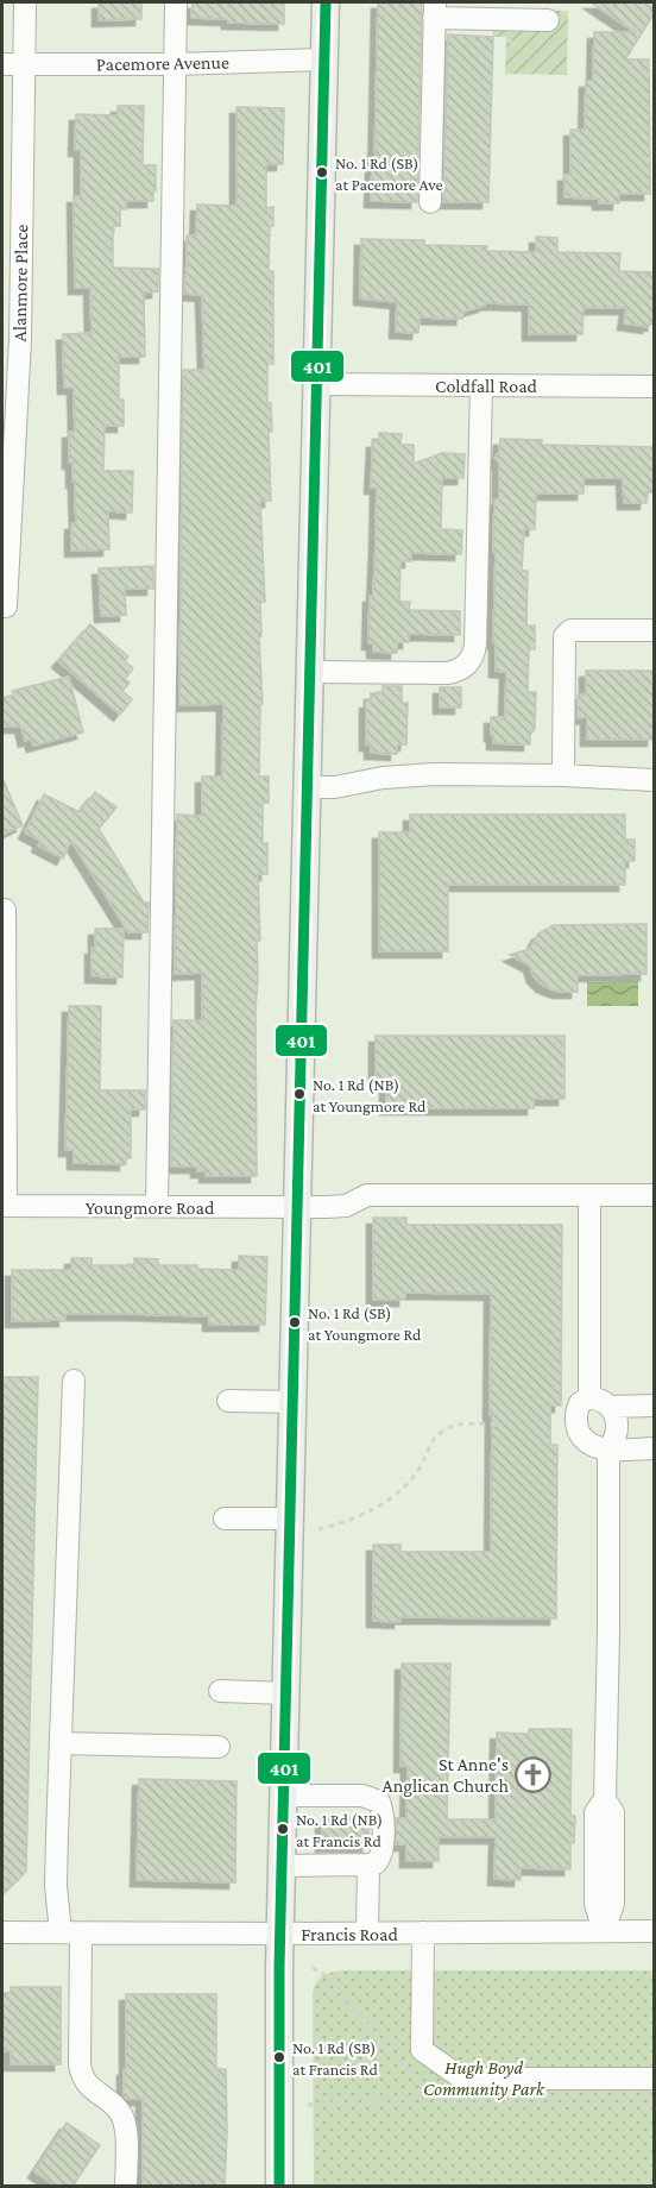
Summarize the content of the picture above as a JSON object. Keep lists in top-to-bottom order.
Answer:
{
  "streets": {
    "street": [
      "Pacemore Avenue",
      "Alanmore Place",
      "Coldfall Road",
      "Youngmore Road",
      "Francis Road"
    ]
  },
  "crossings": [
    ["Pacemore Avenue", "Alanmore Place"]
  ],
  "parks": ["Hugh Boyd Community Park"],
  "places": {
    "other": [
      "No. 1 Rd (SB) at Pacemore Ave",
      "No. 1 Rd (NB) at Youngmore Rd",
      "No. 1 Rd (SB) at Youngmore Rd",
      "No. 1 Rd (NB) at Francis Rd",
      "No. 1 Rd (SB) at Francis Rd"
    ],
    "church": ["St Anne's Anglican Church"]
  },
  "lines": ["transit line 401"]
}
